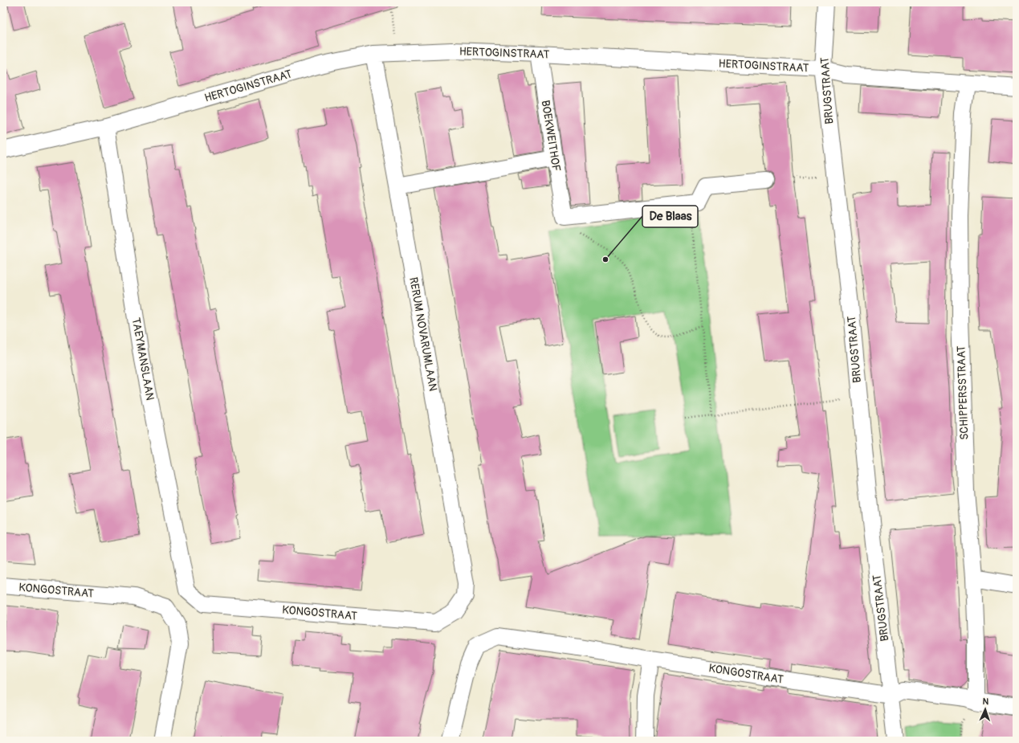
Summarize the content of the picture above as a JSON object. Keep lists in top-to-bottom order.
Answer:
{
  "streets": {
    "street": [
      "HERTOGINSTRAAT",
      "BRUGSTRAAT",
      "BOEKWEITHOF",
      "RERUM NOVARUMLAAN",
      "TAEYMANSLAAN",
      "SCHIPPERSSTRAAT",
      "KONGOSTRAAT"
    ]
  },
  "crossings": [
    ["HERTOGINSTRAAT", "BRUGSTRAAT"],
    ["HERTOGINSTRAAT", "BOEKWEITHOF"],
    ["HERTOGINSTRAAT", "RERUM NOVARUMLAAN"],
    ["HERTOGINSTRAAT", "TAEYMANSLAAN"],
    ["HERTOGINSTRAAT", "SCHIPPERSSTRAAT"],
    ["BRUGSTRAAT", "KONGOSTRAAT"],
    ["RERUM NOVARUMLAAN", "KONGOSTRAAT"],
    ["TAEYMANSLAAN", "KONGOSTRAAT"],
    ["SCHIPPERSSTRAAT", "KONGOSTRAAT"]
  ],
  "places": ["De Blaas"],
  "north": "top"
}
